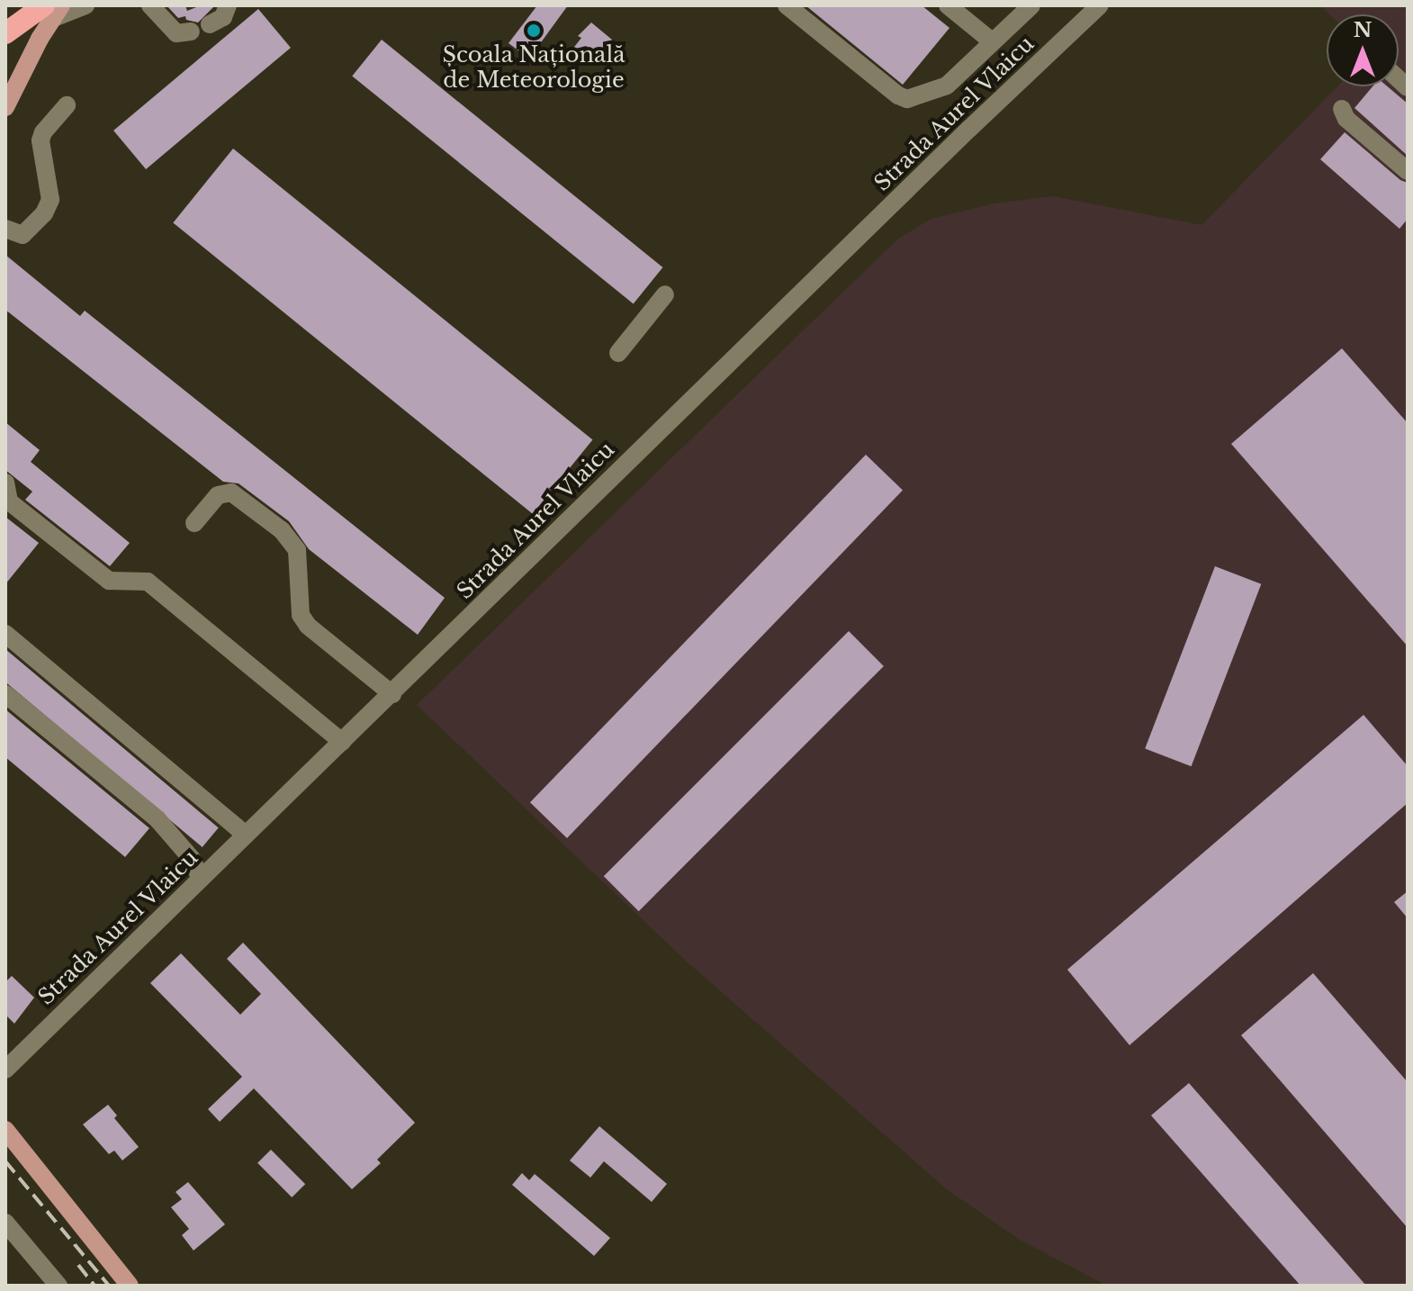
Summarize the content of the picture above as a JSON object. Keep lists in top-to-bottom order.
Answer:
{
  "streets": {
    "street": ["Strada Aurel Vlaicu"]
  },
  "places": ["Școala Națională de Meteorologie"],
  "north": "top"
}
